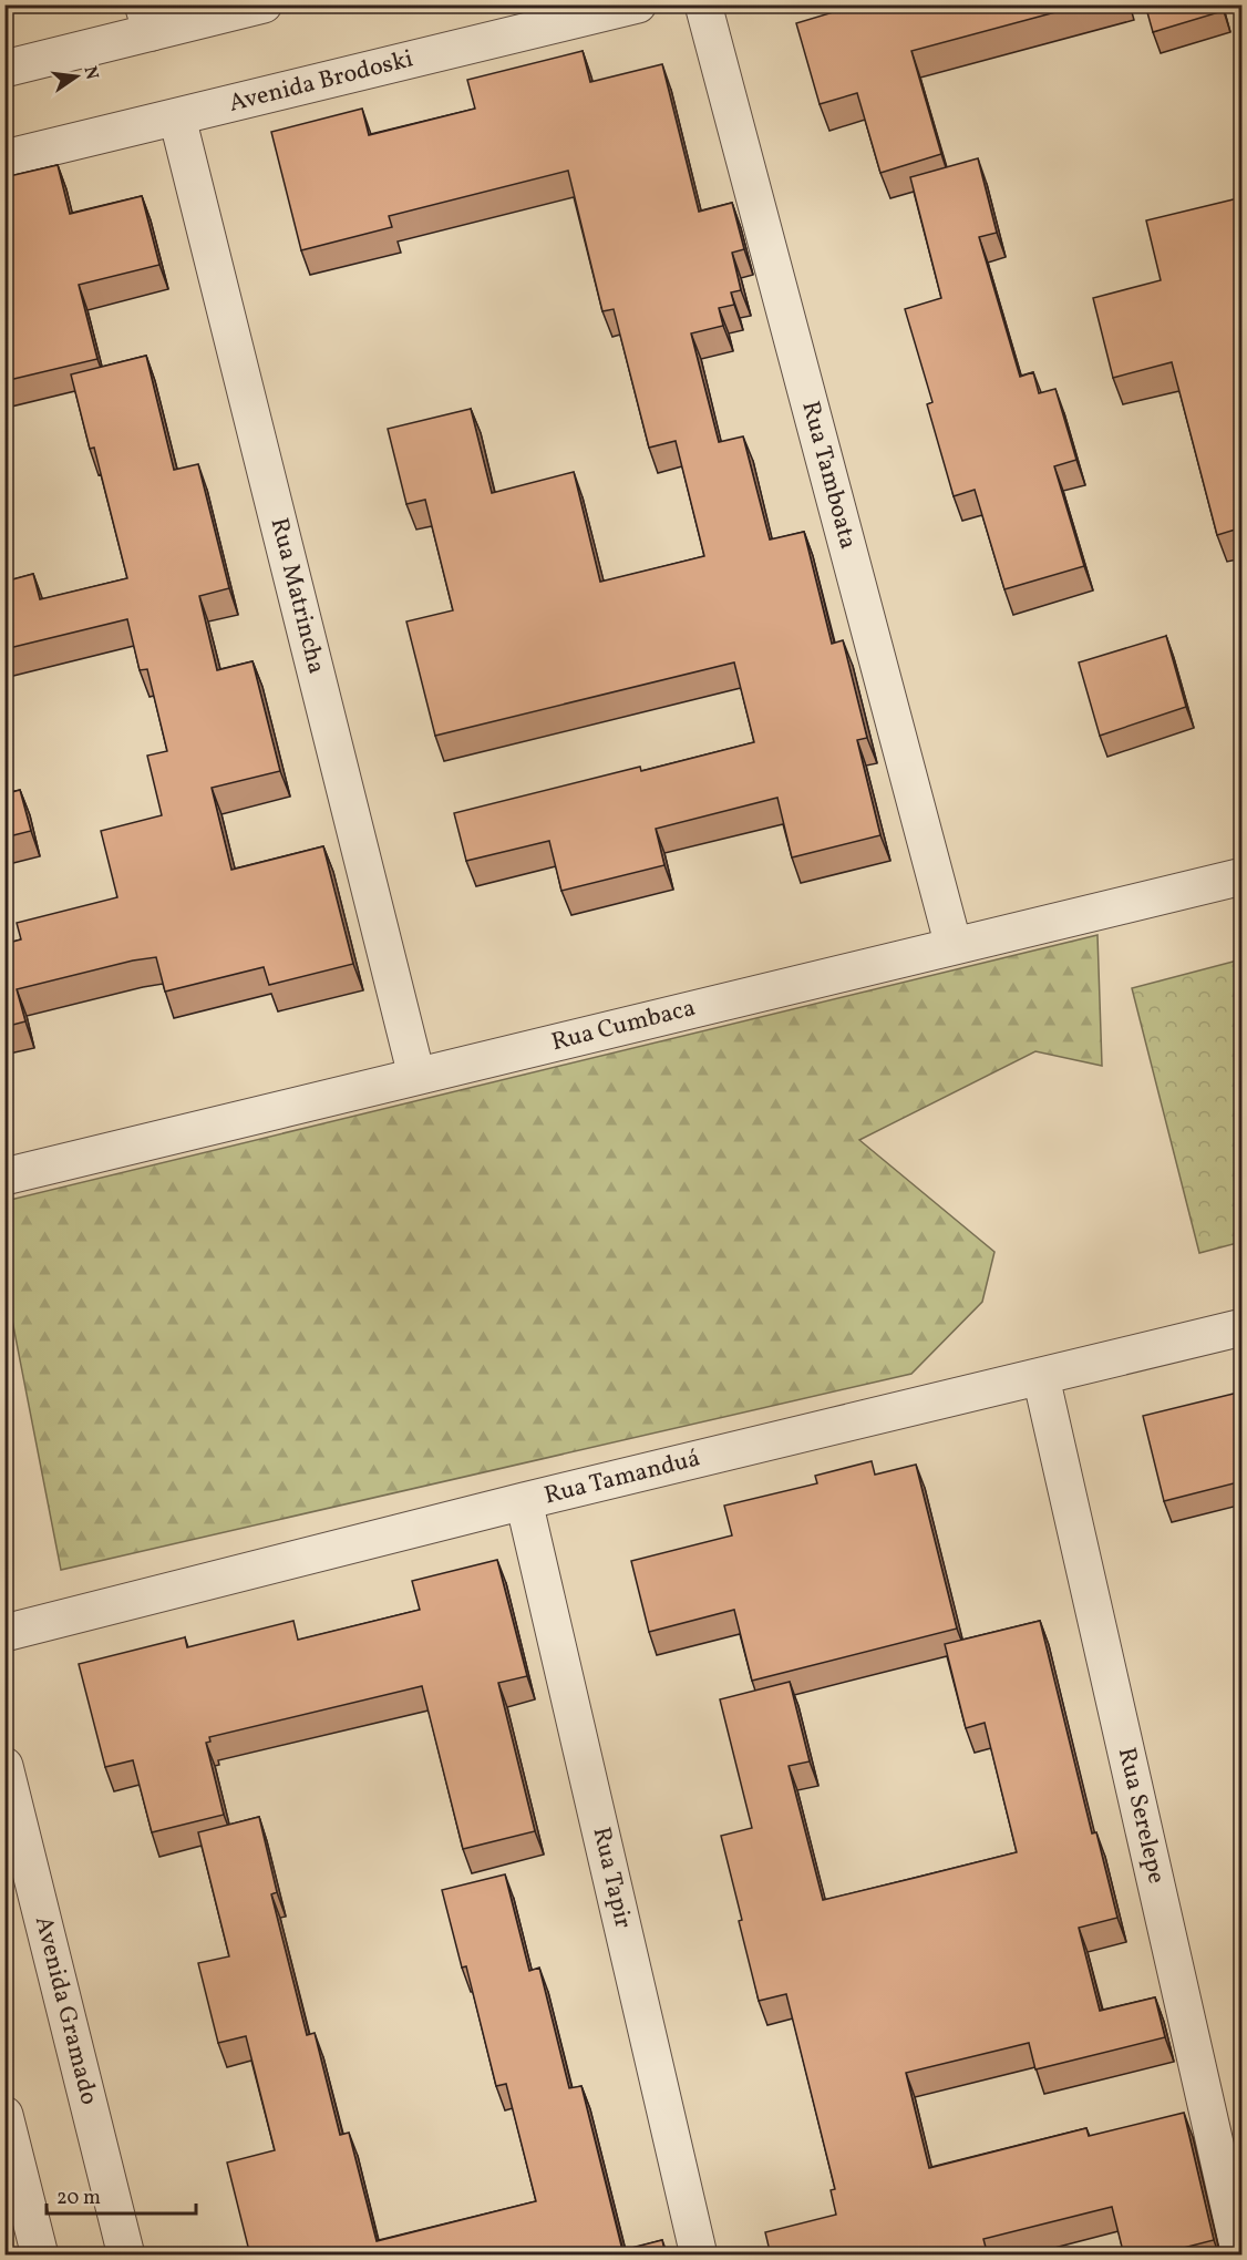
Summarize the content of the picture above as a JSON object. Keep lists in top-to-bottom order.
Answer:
{
  "streets": {
    "street": [
      "Avenida Brodoski",
      "Rua Tamboata",
      "Rua Matrincha",
      "Rua Cumbaca",
      "Rua Tamanduá",
      "Rua Serelepe",
      "Rua Tapir",
      "Avenida Gramado"
    ]
  },
  "crossings": [
    ["Avenida Brodoski", "Rua Matrincha"],
    ["Rua Tamboata", "Rua Cumbaca"],
    ["Rua Matrincha", "Rua Cumbaca"],
    ["Rua Tamanduá", "Rua Serelepe"],
    ["Rua Tamanduá", "Rua Tapir"]
  ],
  "scale_bar": "20 m",
  "north": "right"
}
